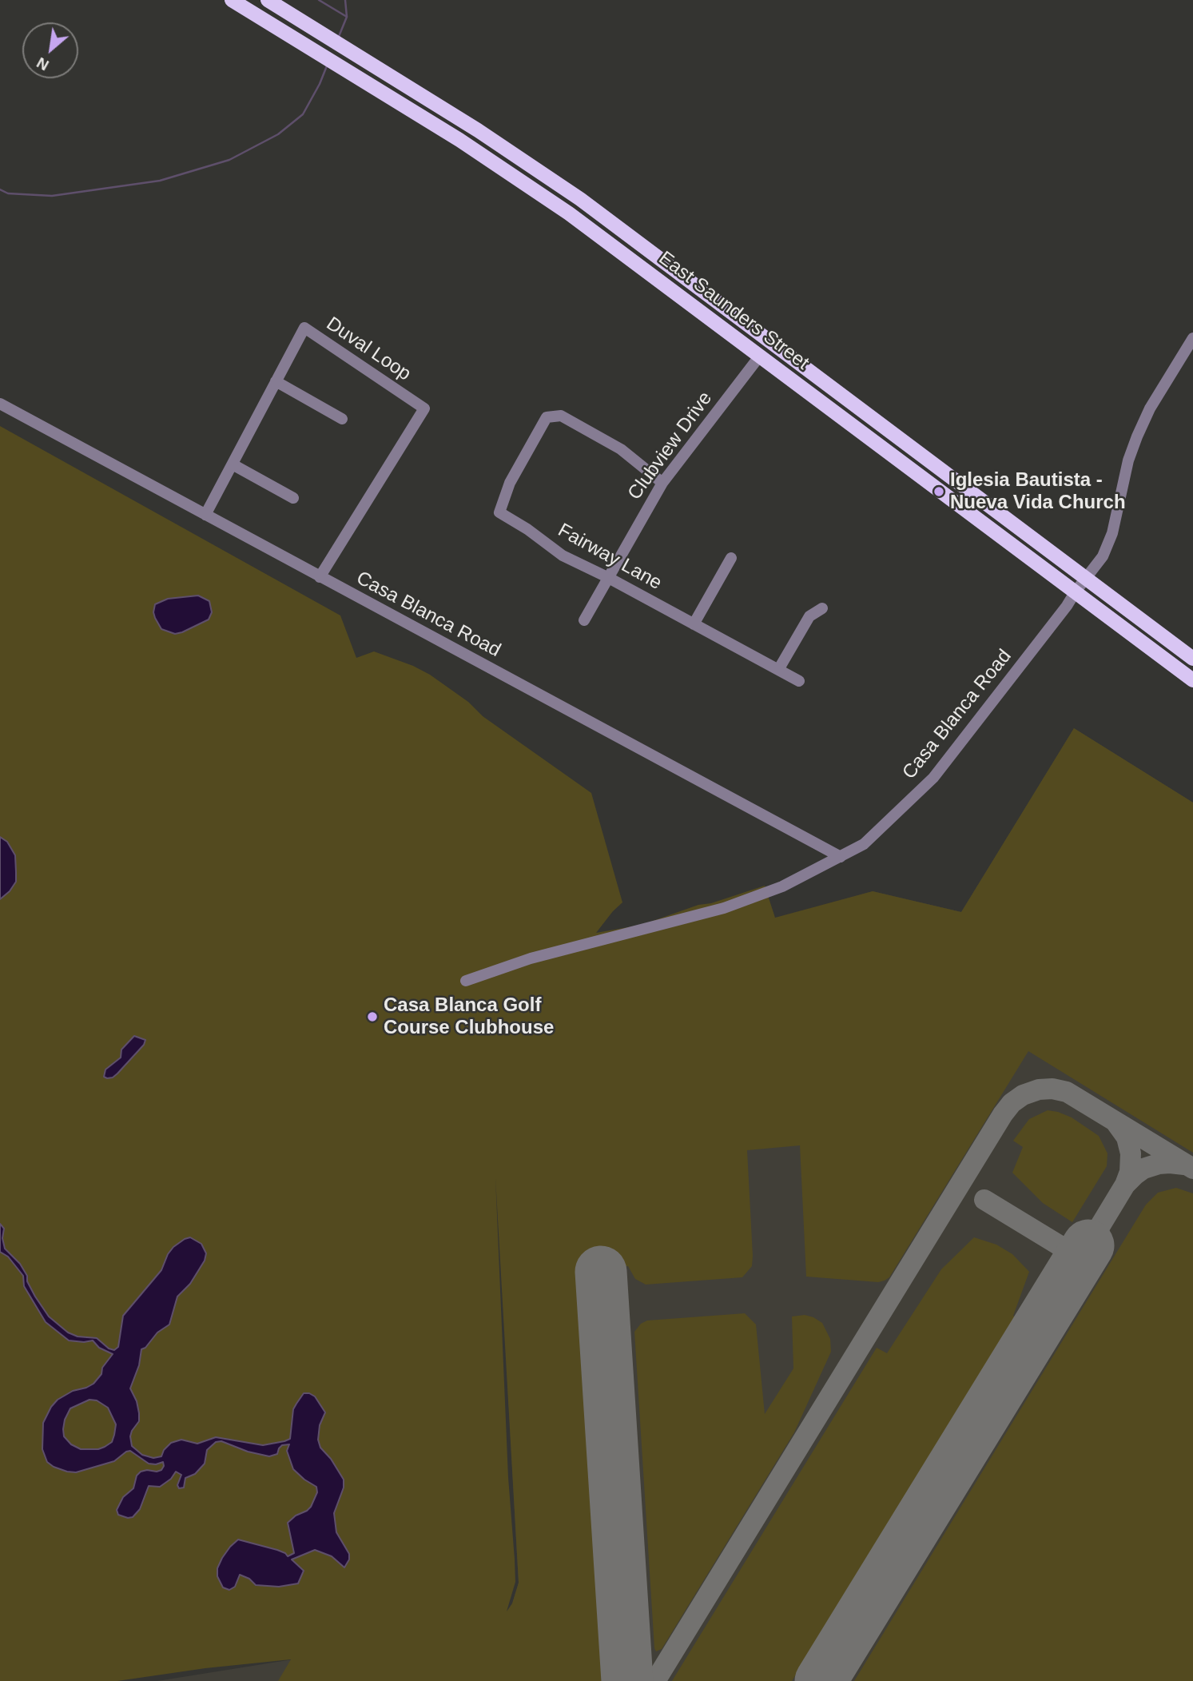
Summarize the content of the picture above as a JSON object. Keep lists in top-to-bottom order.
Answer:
{
  "streets": {
    "main road": ["East Saunders Street"],
    "street": [
      "Duval Loop",
      "Clubview Drive",
      "Fairway Lane",
      "Casa Blanca Road"
    ]
  },
  "crossings": [
    ["East Saunders Street", "Clubview Drive"],
    ["East Saunders Street", "Casa Blanca Road"],
    ["Duval Loop", "Casa Blanca Road"],
    ["Clubview Drive", "Fairway Lane"]
  ],
  "places": ["Iglesia Bautista - Nueva Vida Church", "Casa Blanca Golf Course Clubhouse"],
  "north": "bottom left"
}
